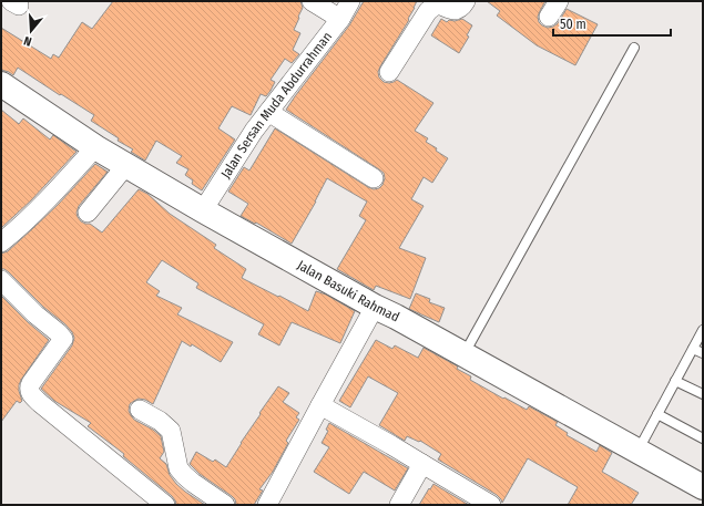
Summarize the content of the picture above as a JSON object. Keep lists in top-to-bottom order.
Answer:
{
  "streets": {
    "main road": ["Jalan Basuki Rahmad"],
    "street": ["Jalan Sersan Muda Abdurrahman"]
  },
  "crossings": [
    ["Jalan Sersan Muda Abdurrahman", "Jalan Basuki Rahmad"]
  ],
  "scale_bar": "50 m",
  "north": "bottom"
}
